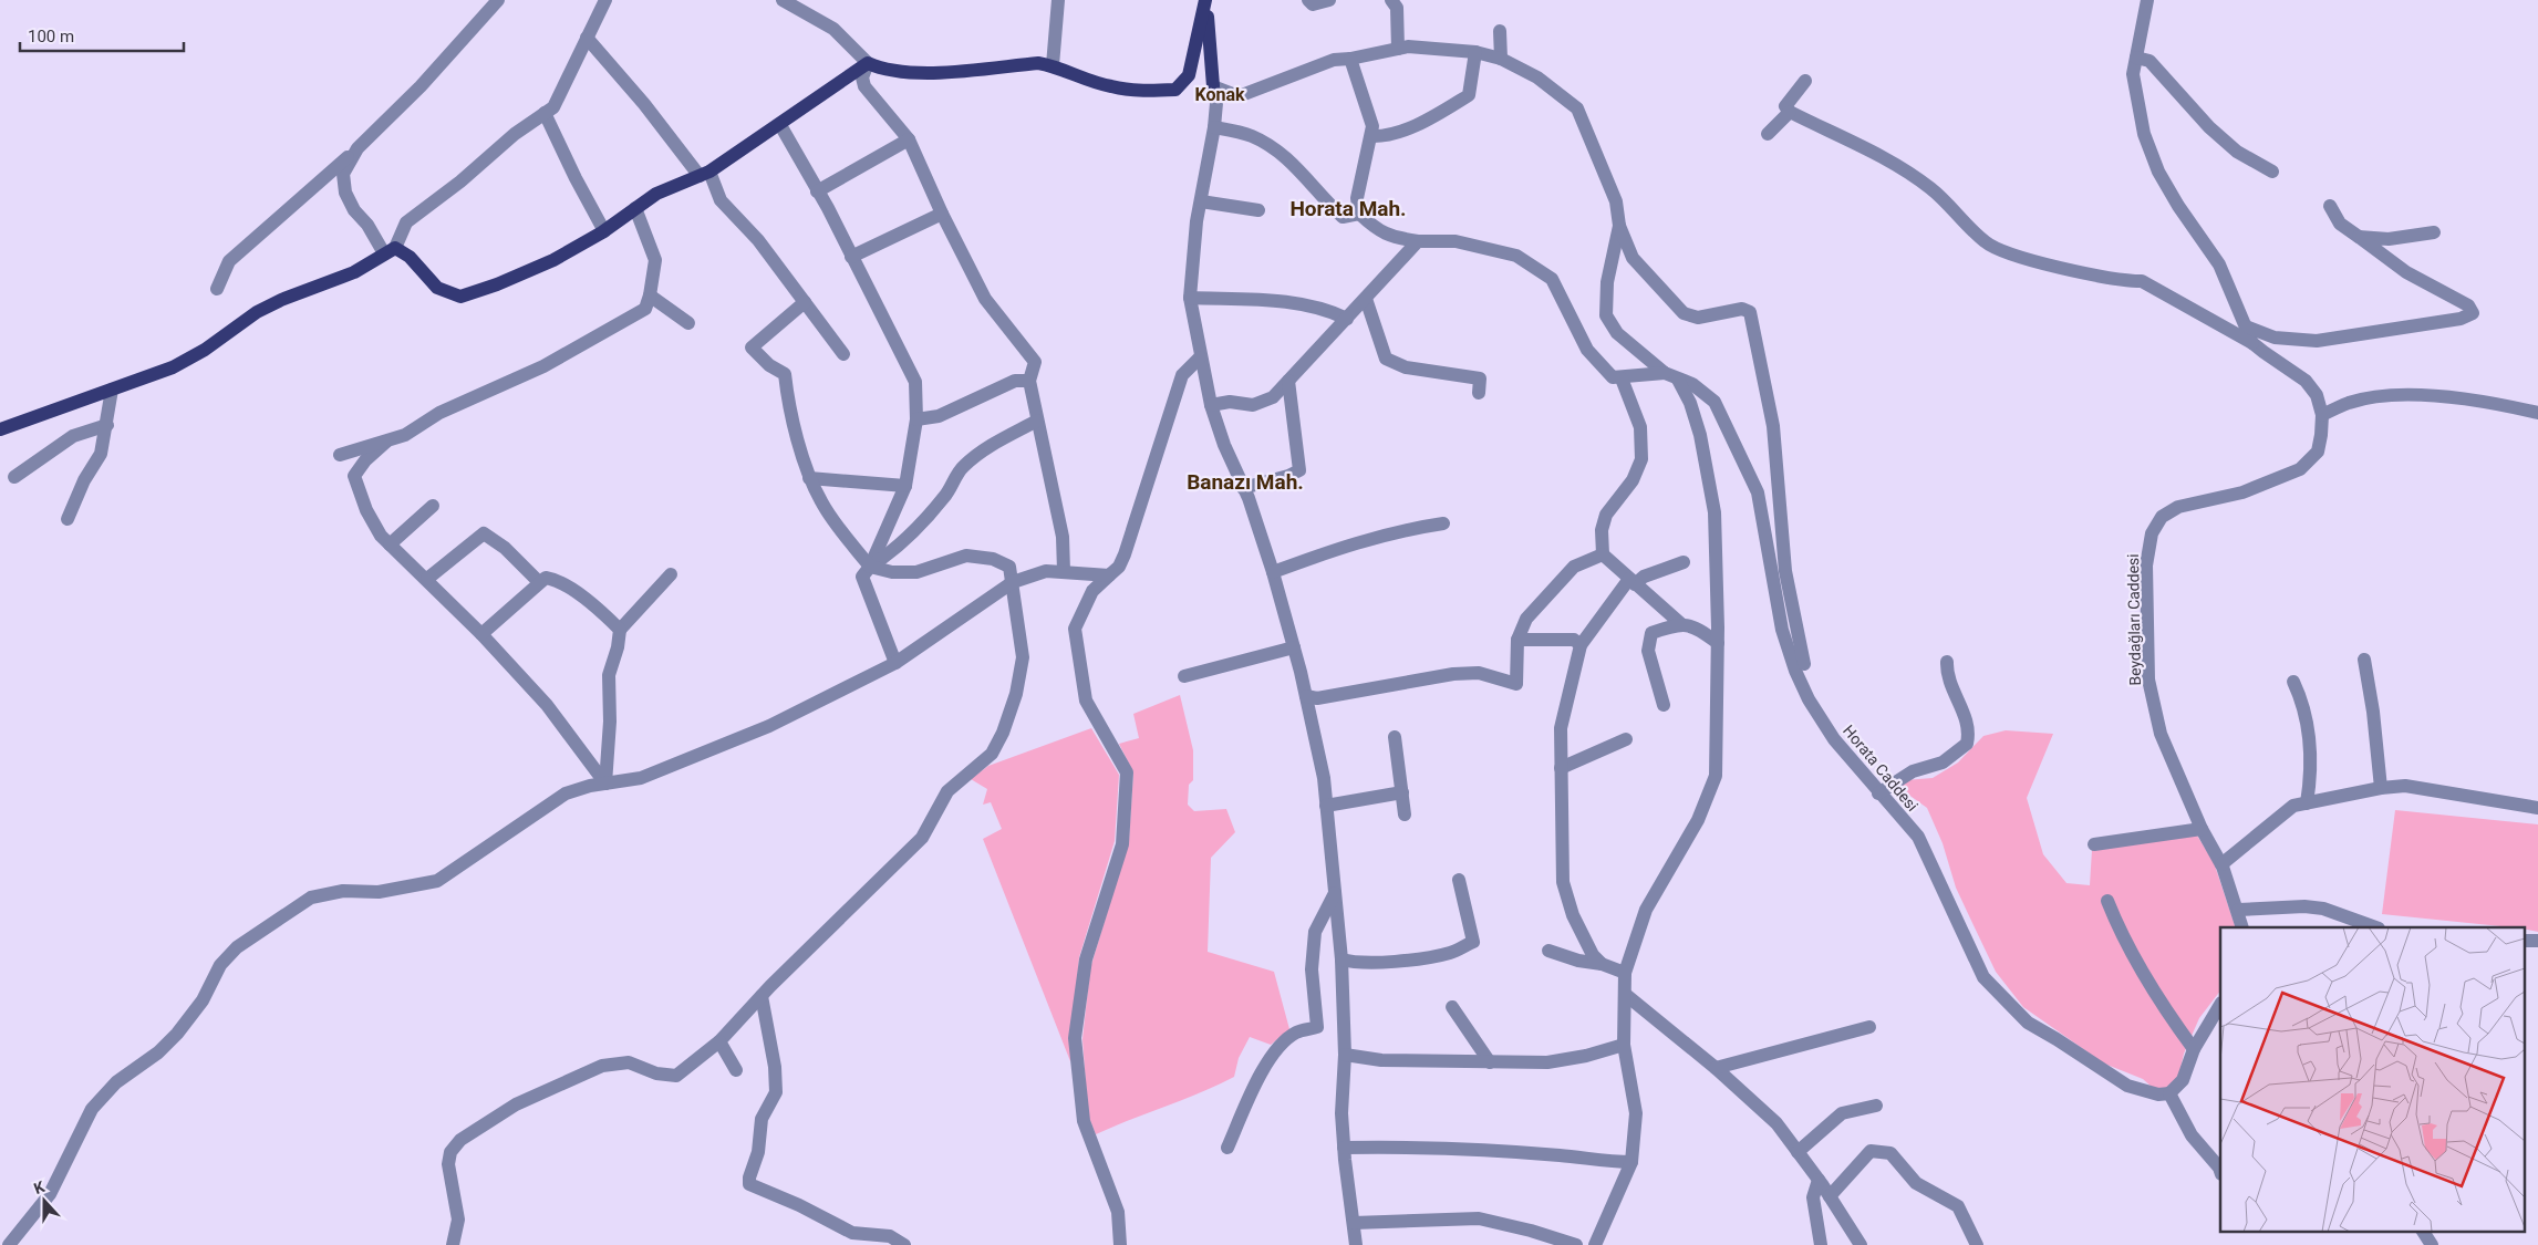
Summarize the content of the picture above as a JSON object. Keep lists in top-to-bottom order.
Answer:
{
  "streets": {
    "street": ["Beydağları Caddesi", "Horata Caddesi"]
  },
  "districts": ["Konak", "Horata Mah.", "Banazı Mah."],
  "scale_bar": "100 m",
  "north": "top"
}
